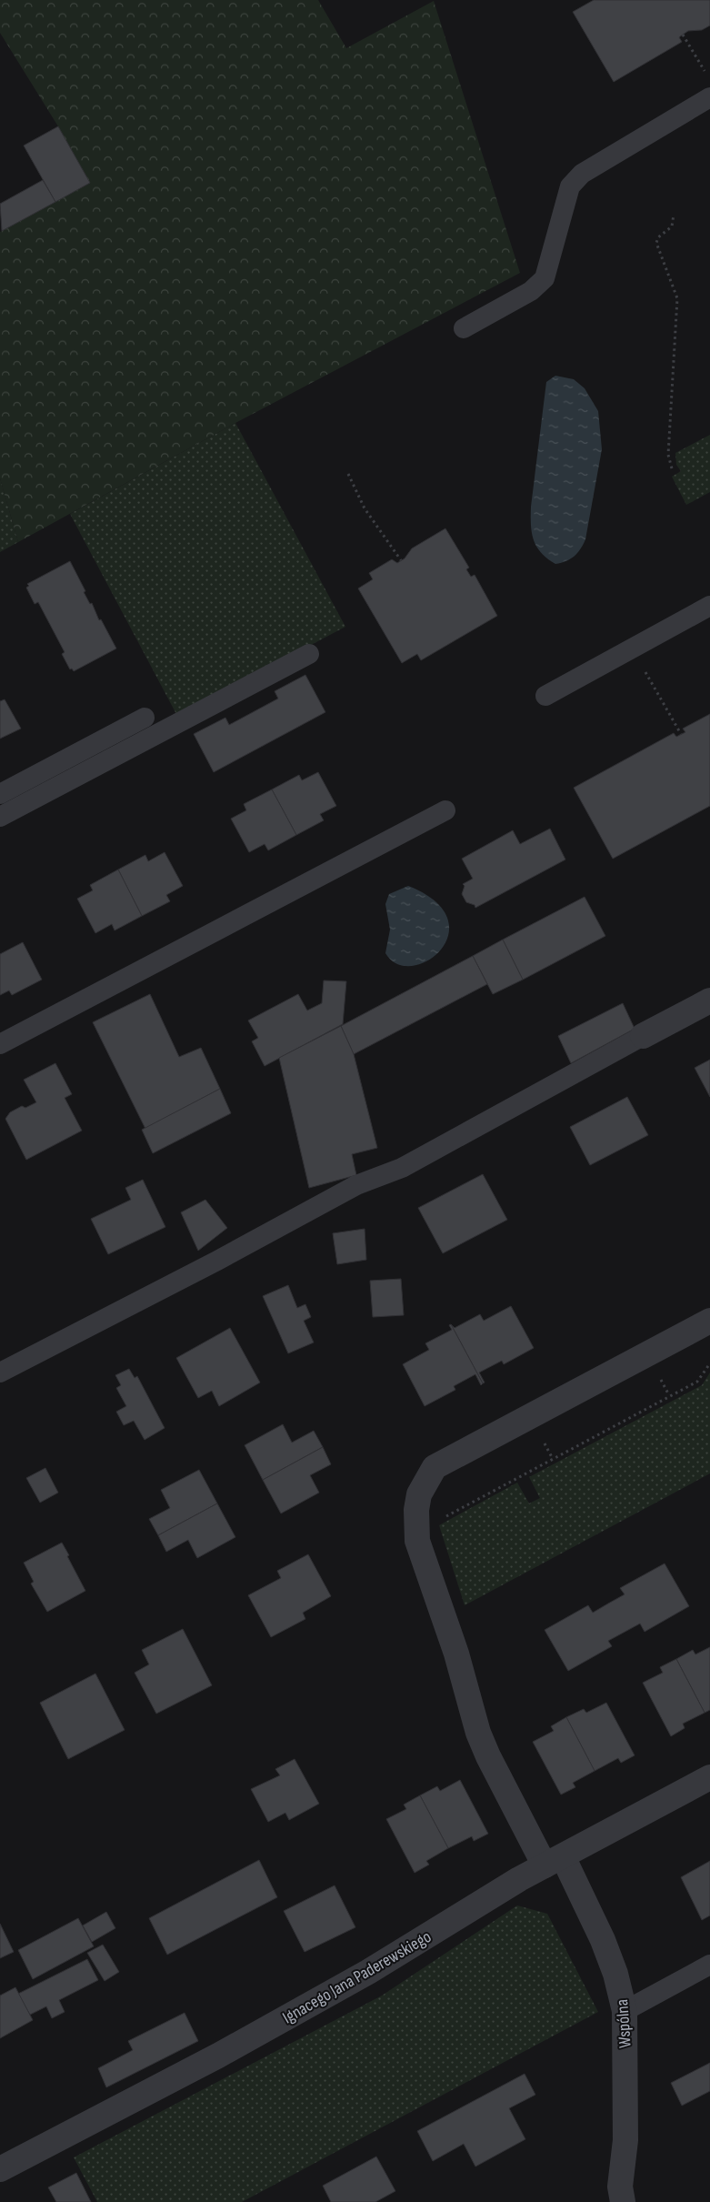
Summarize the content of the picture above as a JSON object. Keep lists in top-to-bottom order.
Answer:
{
  "streets": {
    "street": ["Ignacego Jana Paderewskiego", "Wspólna"]
  },
  "crossings": [
    ["Ignacego Jana Paderewskiego", "Wspólna"]
  ]
}
